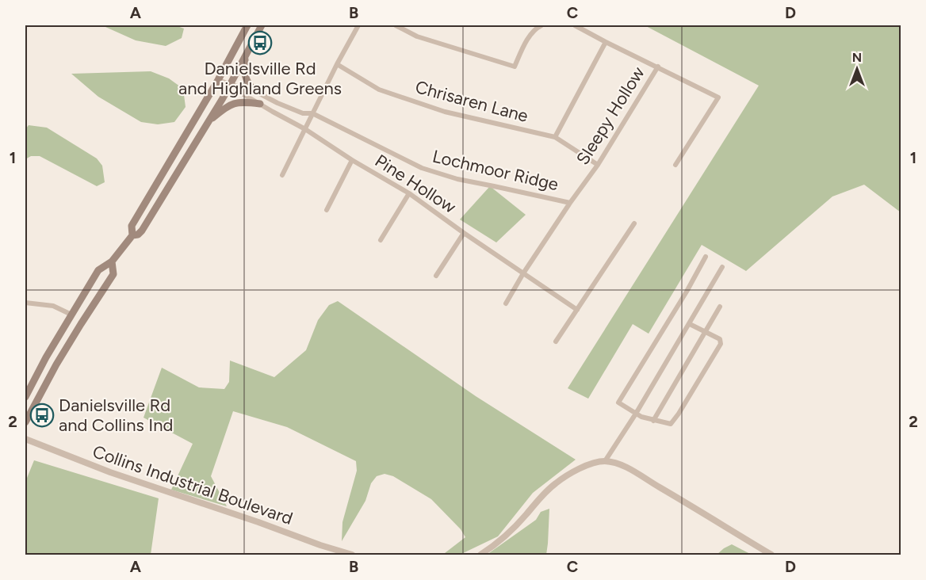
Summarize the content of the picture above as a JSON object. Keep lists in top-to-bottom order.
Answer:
{
  "streets": {
    "street": [
      "Chrisaren Lane",
      "Sleepy Hollow",
      "Lochmoor Ridge",
      "Pine Hollow",
      "Collins Industrial Boulevard"
    ]
  },
  "crossings": [
    ["Chrisaren Lane", "Sleepy Hollow"],
    ["Sleepy Hollow", "Lochmoor Ridge"],
    ["Sleepy Hollow", "Pine Hollow"]
  ],
  "places": {
    "bus stop": ["Danielsville Rd and Highland Greens", "Danielsville Rd and Collins Ind"]
  },
  "north": "top",
  "grid": {
    "columns": [
      "A",
      "B",
      "C",
      "D"
    ],
    "rows": ["1", "2"]
  }
}
